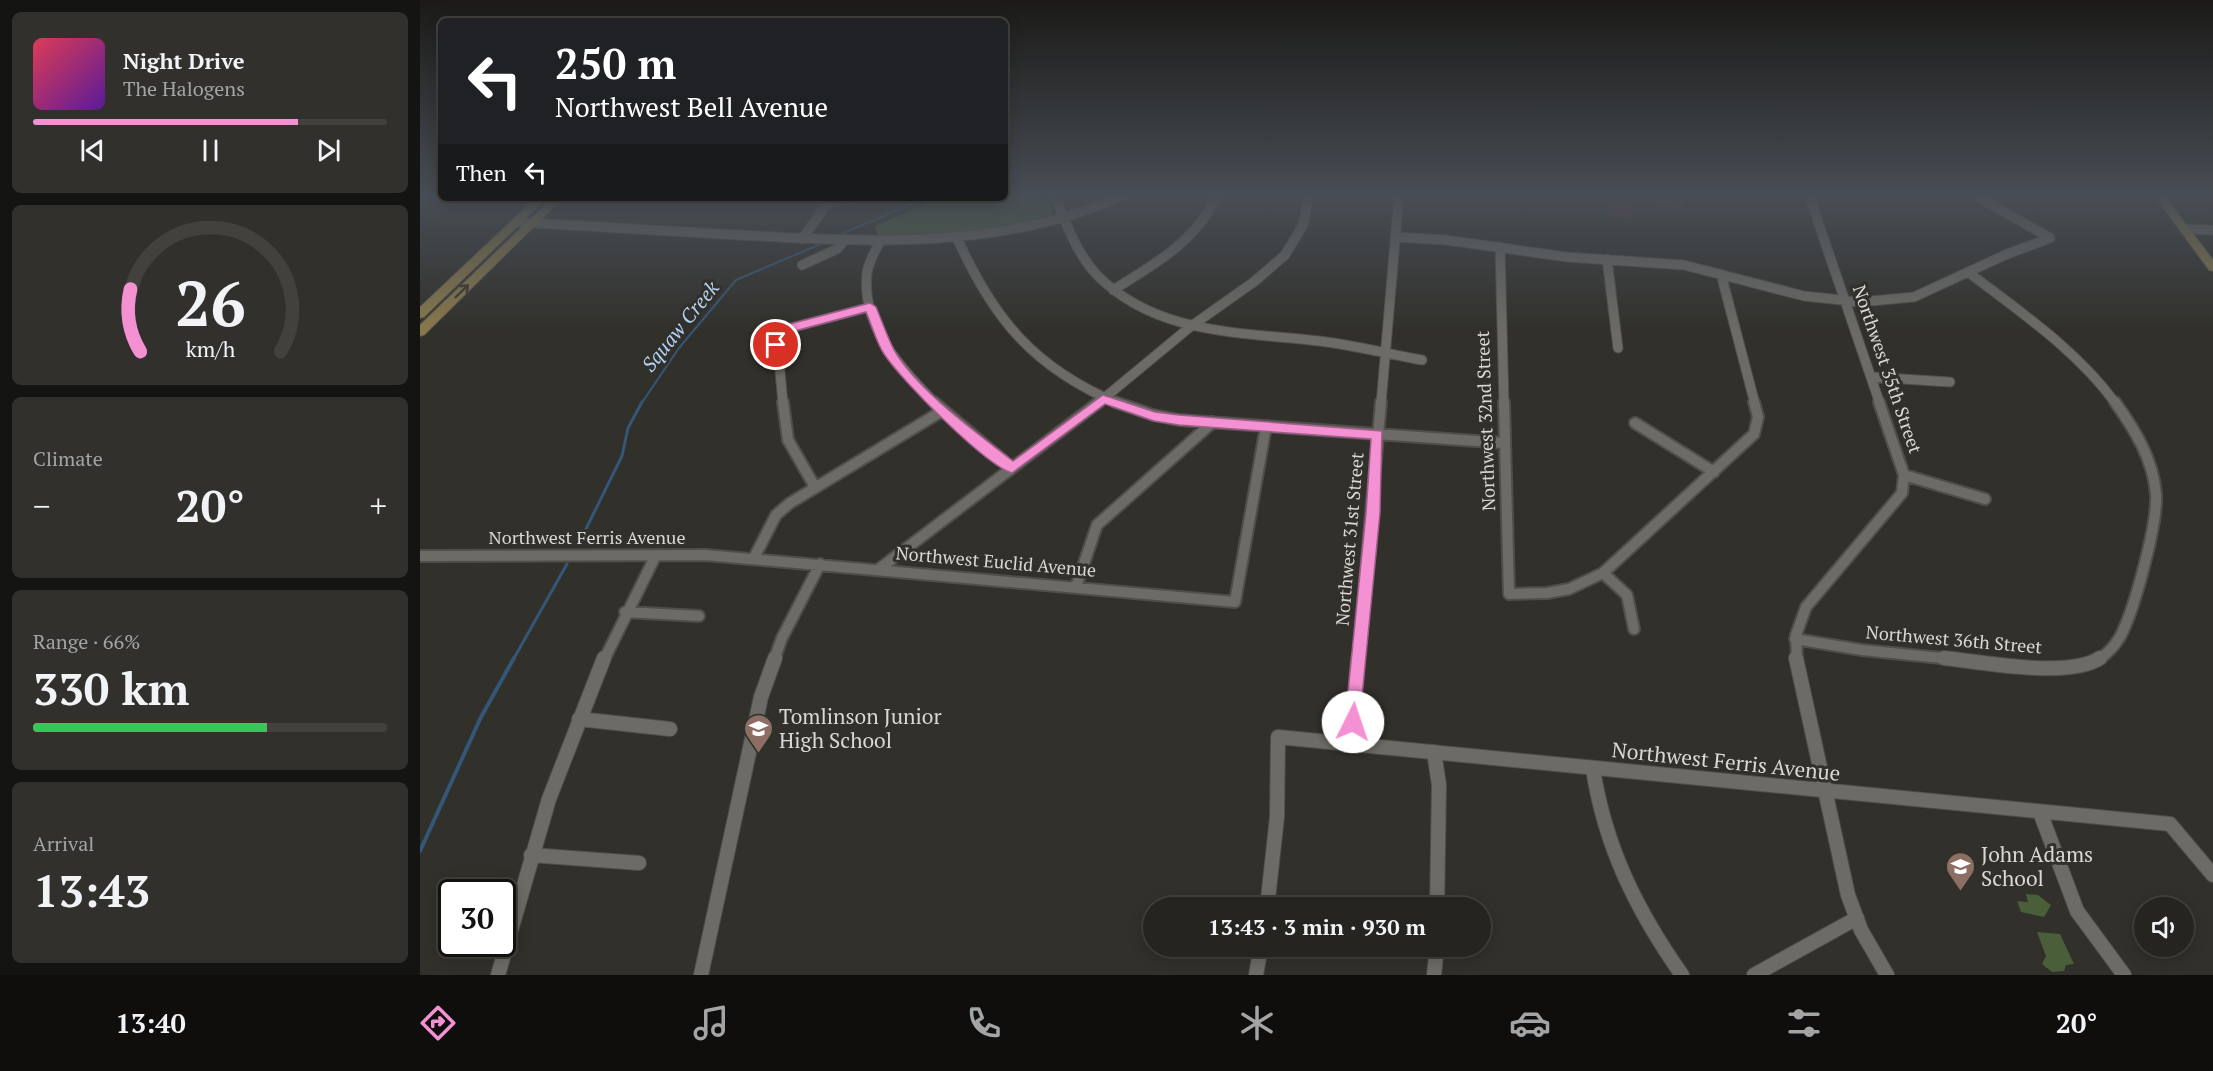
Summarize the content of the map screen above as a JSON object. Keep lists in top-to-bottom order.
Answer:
{
  "streets": {
    "street": [
      "Northwest 35th Street",
      "Northwest 32nd Street",
      "Northwest Ferris Avenue",
      "Northwest 31st Street",
      "Northwest Euclid Avenue",
      "Northwest 36th Street"
    ]
  },
  "crossings": [
    ["Northwest 35th Street", "Northwest Ferris Avenue"],
    ["Northwest 35th Street", "Northwest 36th Street"],
    ["Northwest Ferris Avenue", "Northwest 31st Street"],
    ["Northwest Ferris Avenue", "Northwest Euclid Avenue"]
  ],
  "water": ["Squaw Creek"],
  "places": {
    "school or university": ["Tomlinson Junior High School", "John Adams School"]
  },
  "page": {
    "turn": ["250 m", "Northwest Bell Avenue"],
    "song": ["Night Drive", "The Halogens"],
    "then": "Then",
    "tile": [
      "Climate",
      ["Range · 66%", "330 km"],
      ["Arrival", "13:43"]
    ],
    "heat": ["−", "20°", "+"],
    "limit": "30",
    "trip": "13:43 · 3 min · 930 m",
    "tabs": ["13:40", "20°"],
    "gauge": ["26", "km/h"]
  }
}
